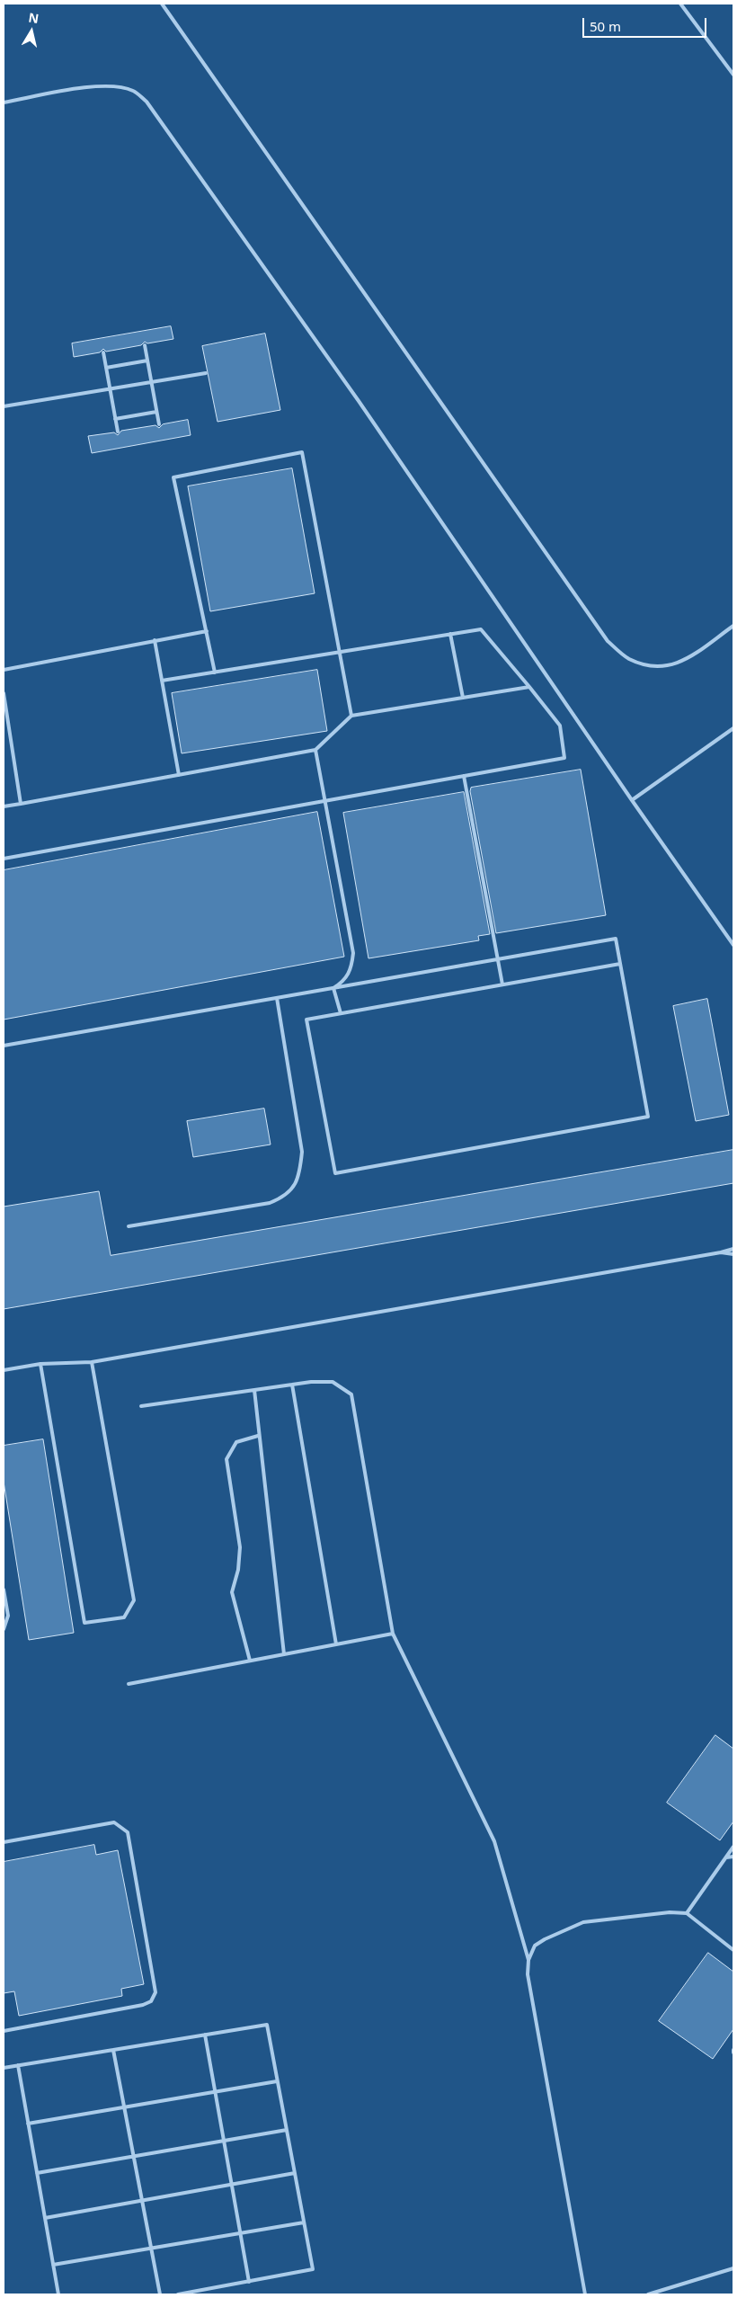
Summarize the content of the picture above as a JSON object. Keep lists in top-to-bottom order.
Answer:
{
  "scale_bar": "50 m",
  "north": "top"
}
